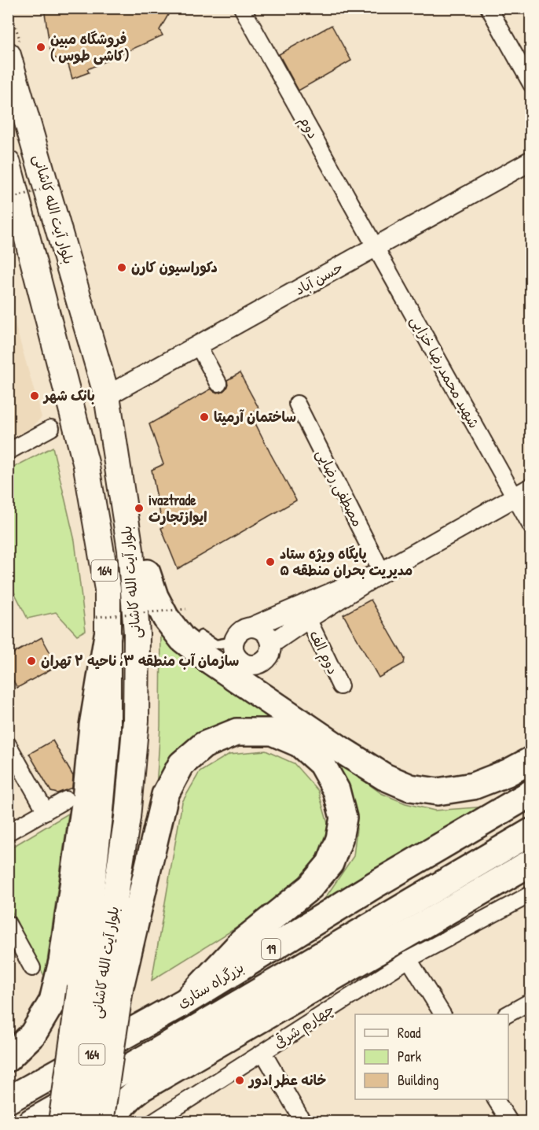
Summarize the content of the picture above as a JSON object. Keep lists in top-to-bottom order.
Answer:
{
  "streets": {
    "highway": ["19", "بزرگراه ستاری"],
    "main road": ["بلوار آیت الله کاشانی", "164"],
    "street": [
      "دوم",
      "حسن آباد",
      "شهید محمدرضا خزایی",
      "مصطفی رضایی",
      "دوم الف",
      "چهارم شرقی"
    ]
  },
  "crossings": [
    ["دوم", "حسن آباد"],
    ["دوم", "شهید محمدرضا خزایی"],
    ["بلوار آیت الله کاشانی", "حسن آباد"],
    ["حسن آباد", "شهید محمدرضا خزایی"]
  ],
  "places": [
    "فروشگاه مبین ( کاشی طوس)",
    "دکوراسیون کارن",
    "بانک شهر",
    "ساختمان آرمیتا",
    "ivaztrade ایوازتجارت",
    "پایگاه ویژه ستاد مدیریت بحران منطقه ۵",
    "سازمان آب منطقه ۳، ناحیه ۲ تهران",
    "خانه عطر ادور"
  ],
  "legend": ["Road", "Park", "Building"]
}
